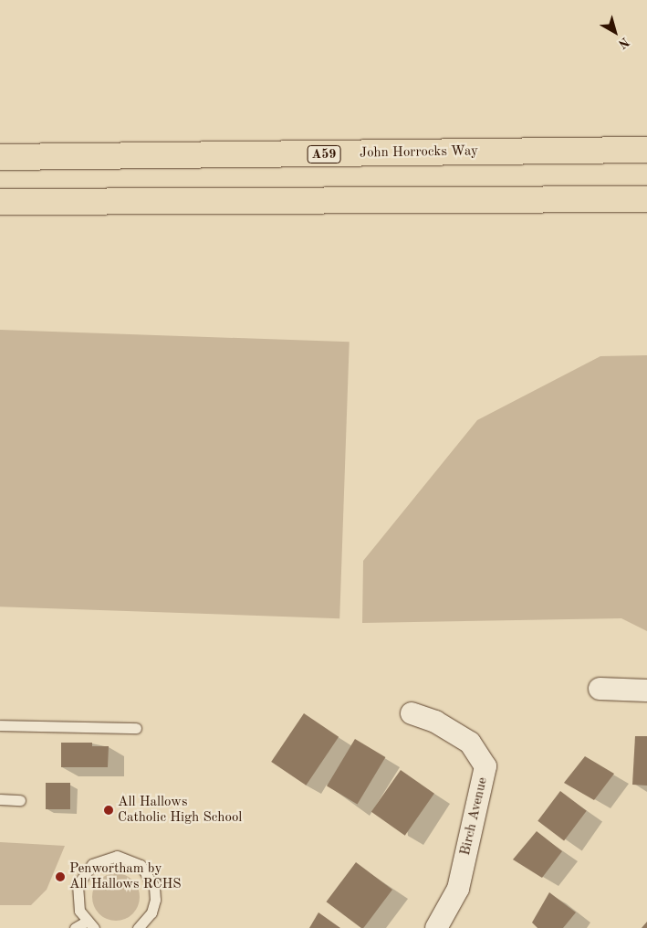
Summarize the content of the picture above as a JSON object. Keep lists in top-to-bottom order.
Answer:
{
  "streets": {
    "highway": ["John Horrocks Way", "A59"],
    "street": ["Birch Avenue"]
  },
  "places": ["All Hallows Catholic High School", "Penwortham by All Hallows RCHS"],
  "north": "bottom right"
}
